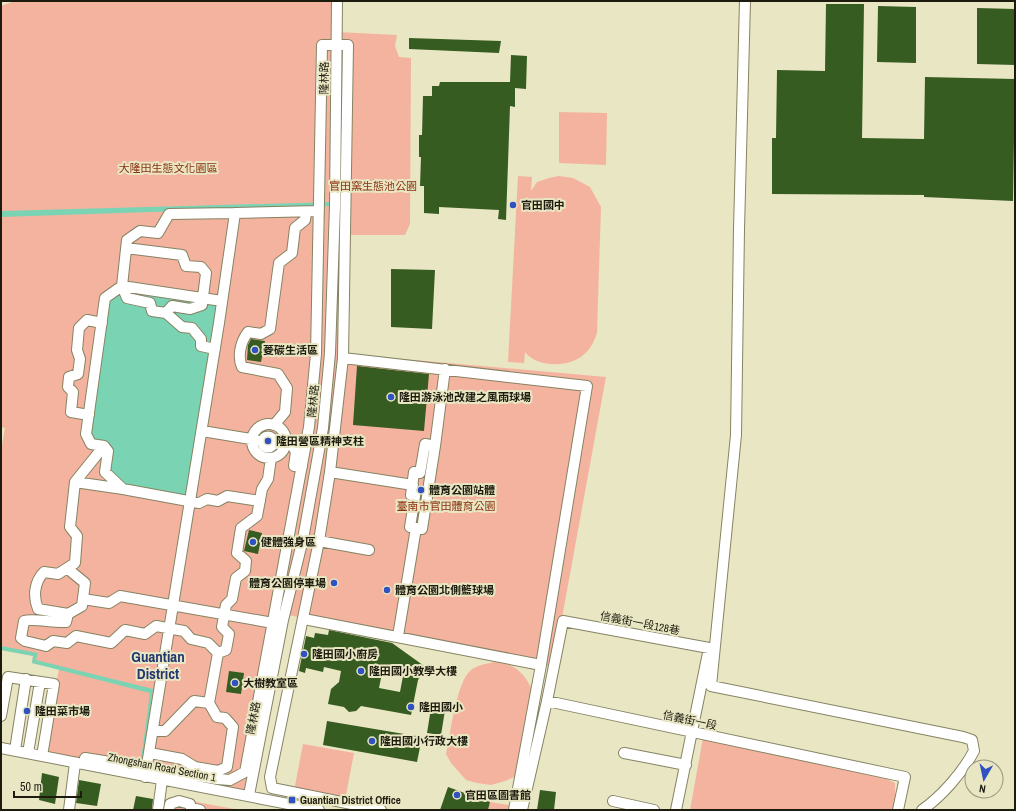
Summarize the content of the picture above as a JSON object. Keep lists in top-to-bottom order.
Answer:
{
  "streets": {
    "street": [
      "隆林路",
      "信義街一段128巷",
      "信義街一段",
      "Zhongshan Road Section 1"
    ]
  },
  "crossings": [
    ["隆林路", "Zhongshan Road Section 1"],
    ["信義街一段128巷", "信義街一段"]
  ],
  "districts": ["Guantian District"],
  "parks": ["大隆田生態文化園區", "官田窯生態池公園", "臺南市官田體育公園"],
  "places": {
    "other": [
      "官田國中",
      "菱碳生活區",
      "隆田游泳池改建之風雨球場",
      "隆田營區精神支柱",
      "體育公園站體",
      "健體強身區",
      "體育公園停車場",
      "體育公園北側籃球場",
      "隆田國小廚房",
      "隆田國小教學大樓",
      "大樹教室區",
      "隆田國小",
      "隆田菜市場",
      "隆田國小行政大樓",
      "官田區圖書館"
    ],
    "transit": ["Guantian District Office"]
  },
  "scale_bar": "50 m",
  "north": "bottom"
}
